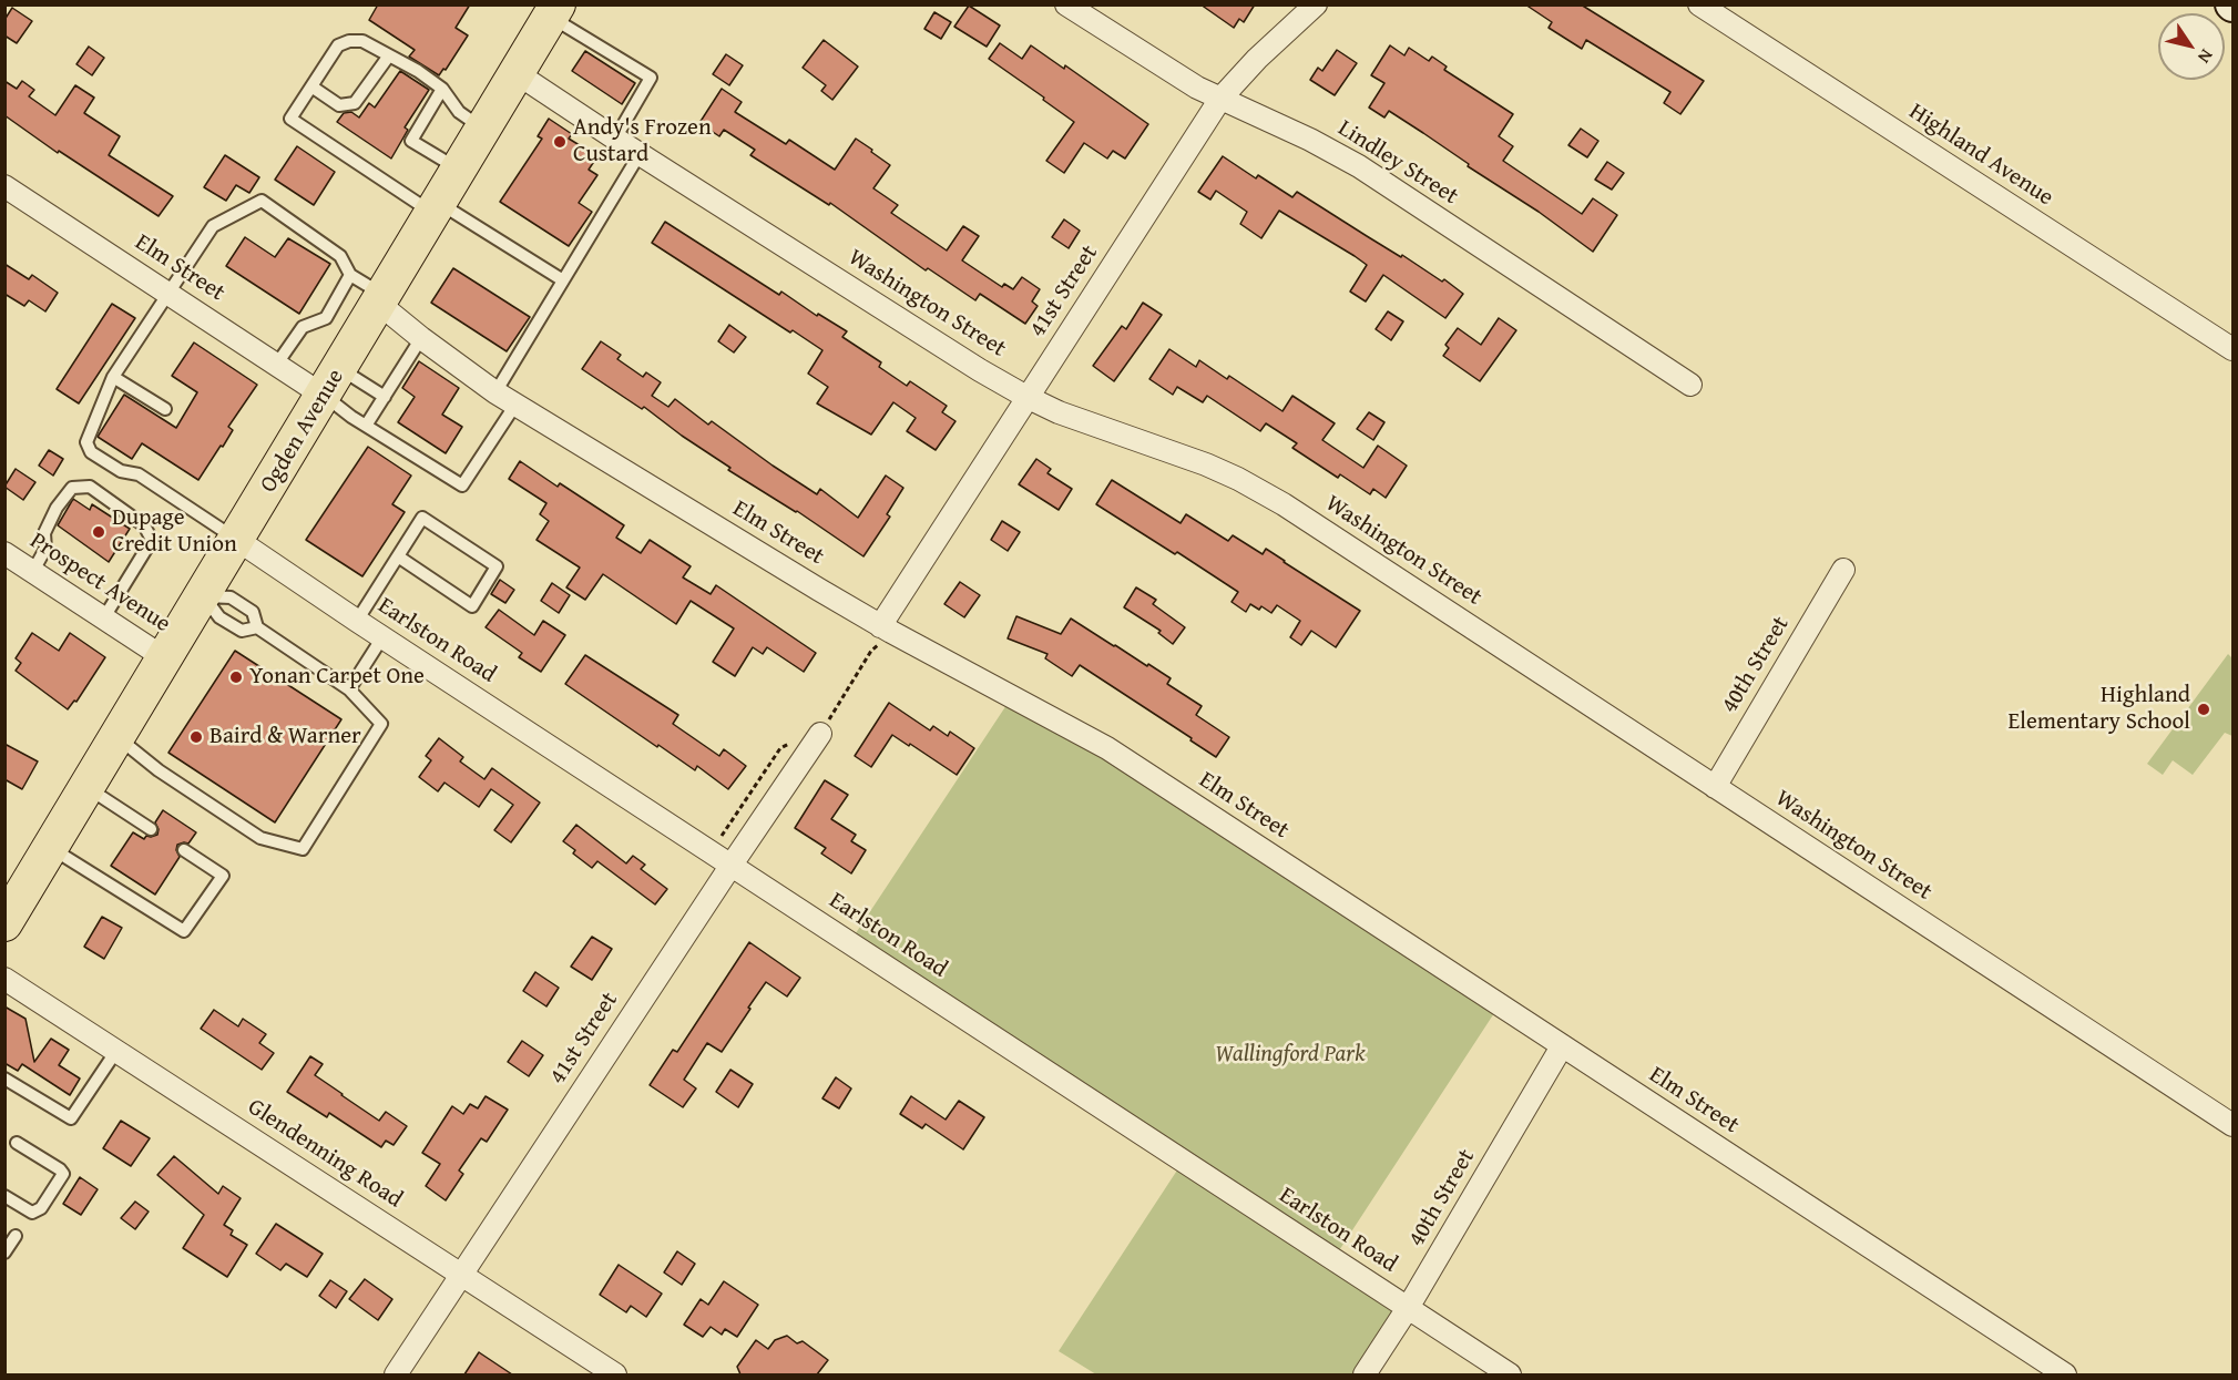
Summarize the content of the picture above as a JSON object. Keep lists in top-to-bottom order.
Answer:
{
  "streets": {
    "main road": ["Ogden Avenue"],
    "street": [
      "Highland Avenue",
      "Lindley Street",
      "Elm Street",
      "41st Street",
      "Washington Street",
      "Prospect Avenue",
      "Earlston Road",
      "40th Street",
      "Glendenning Road"
    ]
  },
  "crossings": [
    ["Lindley Street", "41st Street"],
    ["Elm Street", "41st Street"],
    ["Elm Street", "Ogden Avenue"],
    ["Elm Street", "40th Street"],
    ["41st Street", "Washington Street"],
    ["41st Street", "Earlston Road"],
    ["41st Street", "Glendenning Road"],
    ["Washington Street", "Ogden Avenue"],
    ["Washington Street", "40th Street"],
    ["Ogden Avenue", "Prospect Avenue"],
    ["Ogden Avenue", "Earlston Road"],
    ["Earlston Road", "40th Street"]
  ],
  "parks": ["Wallingford Park"],
  "places": [
    "Andy's Frozen Custard",
    "Dupage Credit Union",
    "Yonan Carpet One",
    "Highland Elementary School",
    "Baird & Warner"
  ],
  "north": "bottom right"
}
